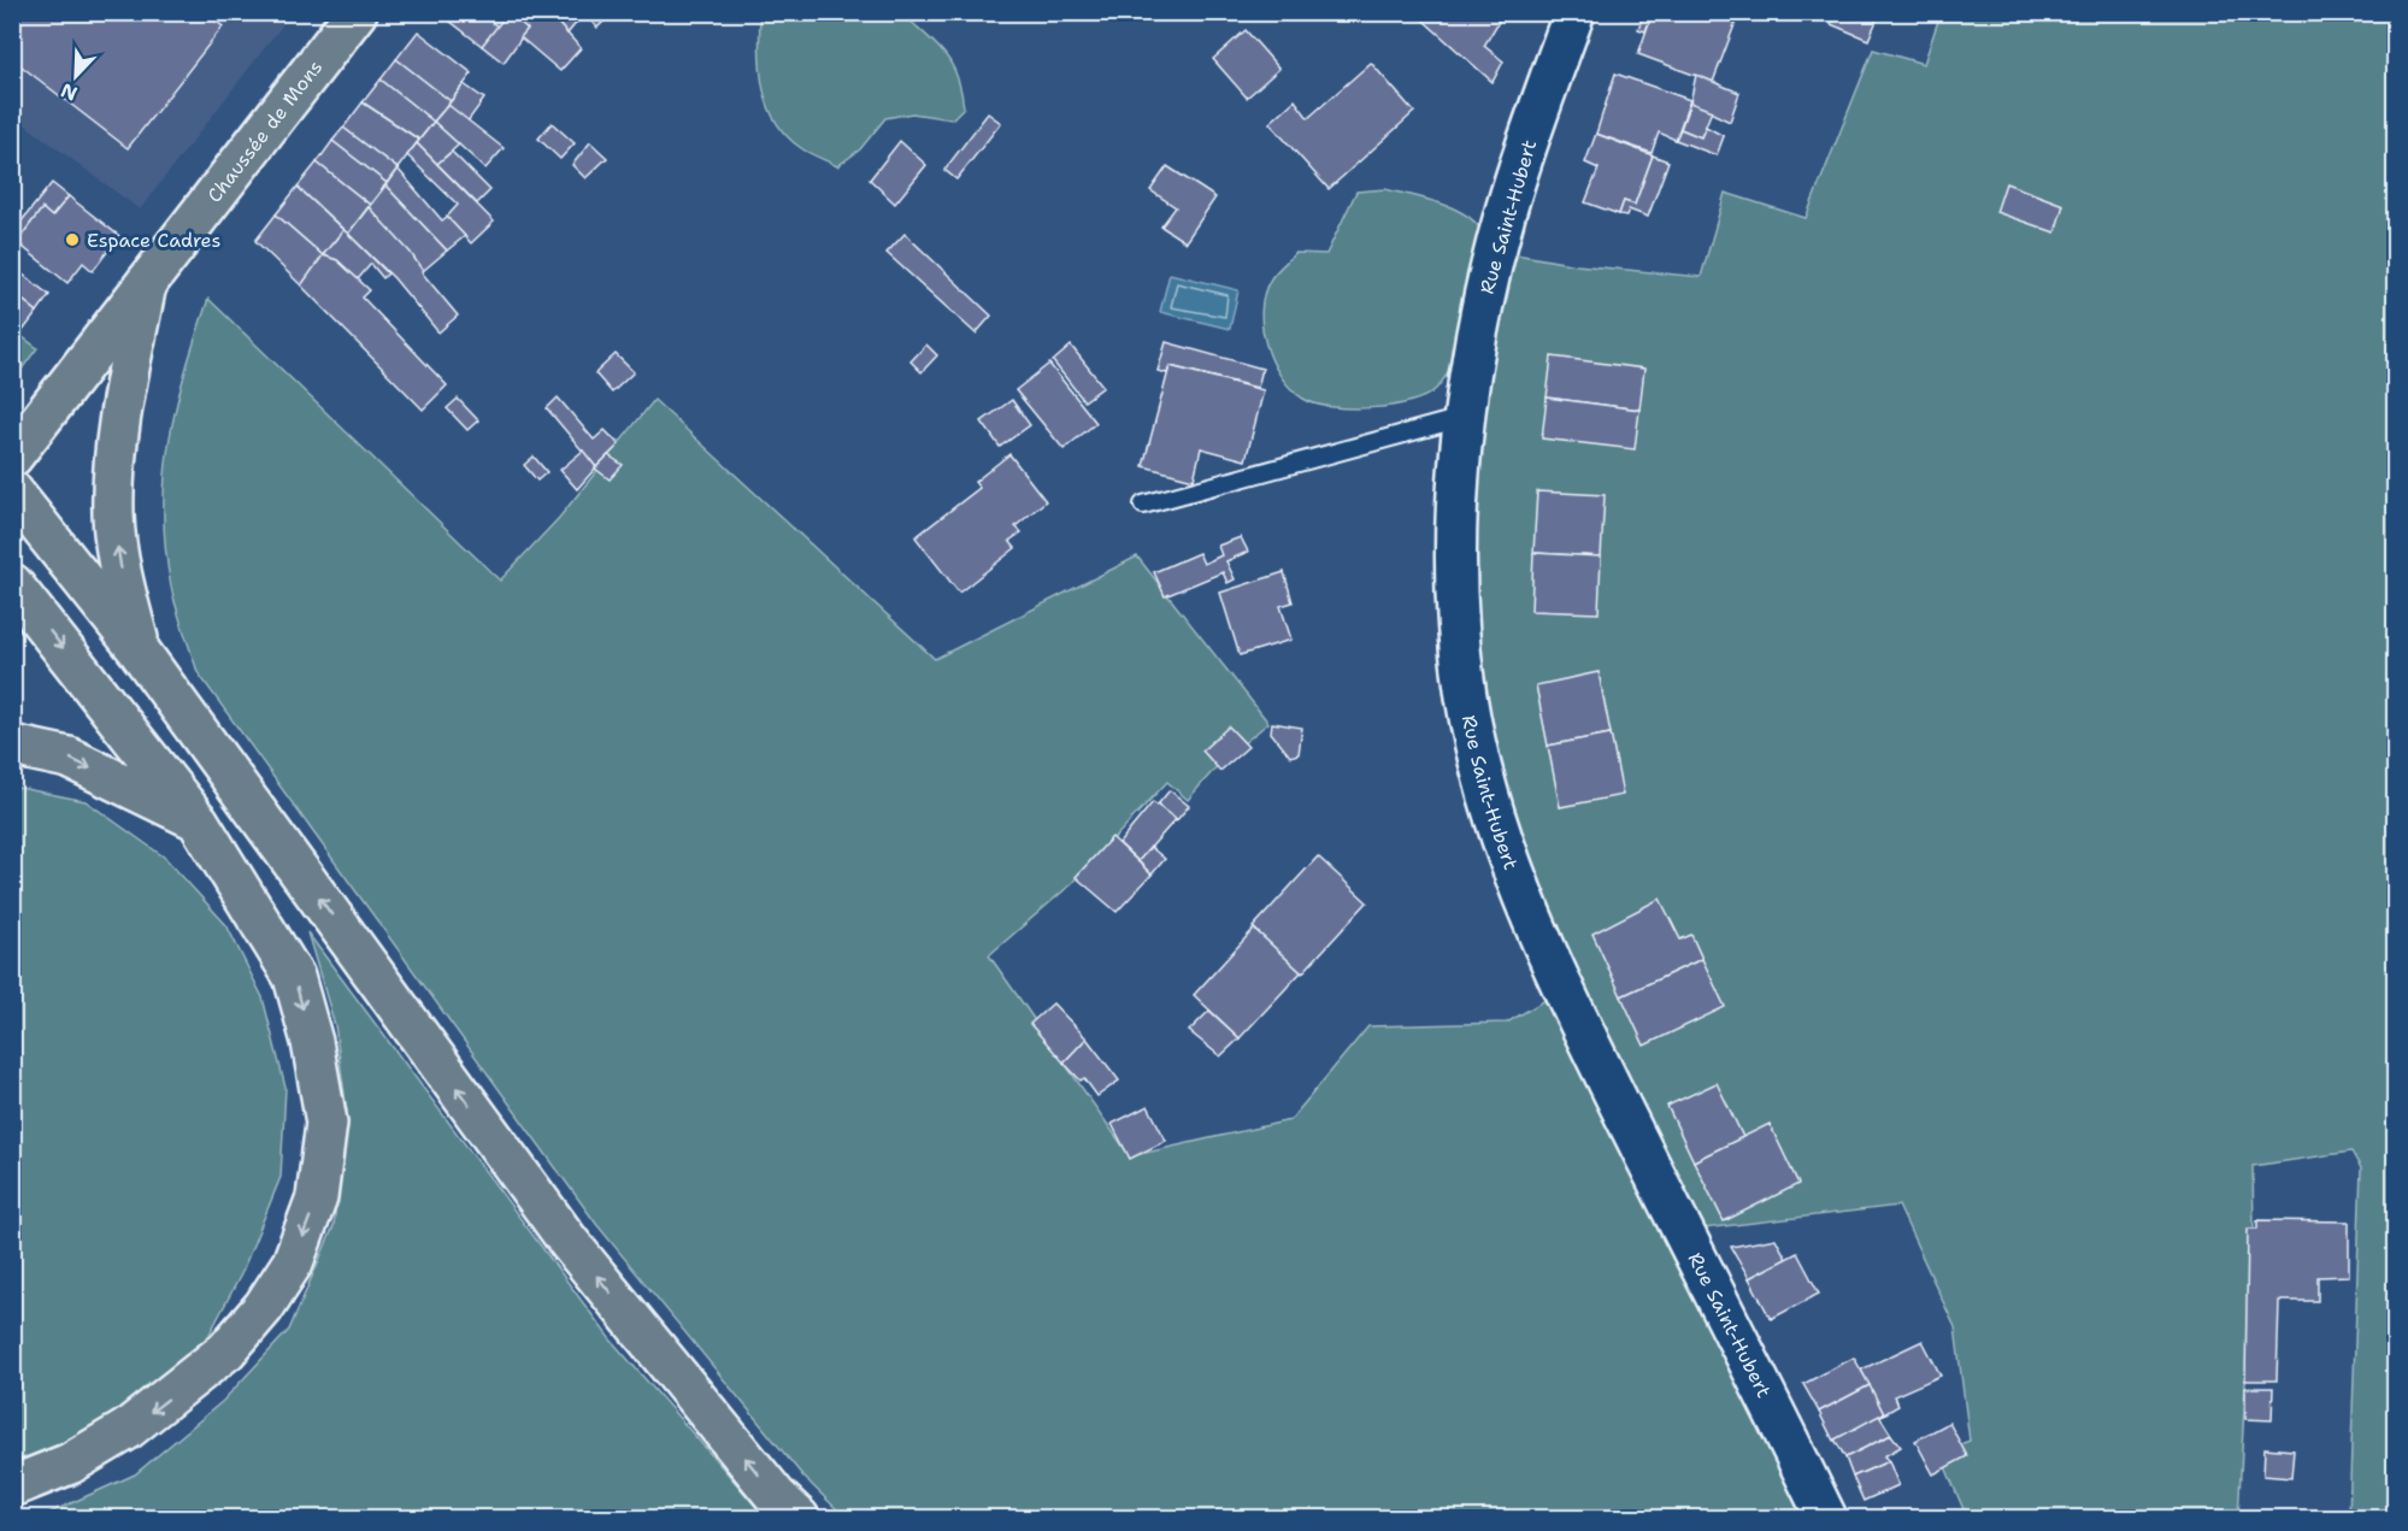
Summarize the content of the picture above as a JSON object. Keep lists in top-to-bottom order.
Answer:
{
  "streets": {
    "main road": ["Chaussée de Mons"],
    "street": ["Rue Saint-Hubert"]
  },
  "places": ["Espace Cadres"],
  "north": "bottom left"
}
